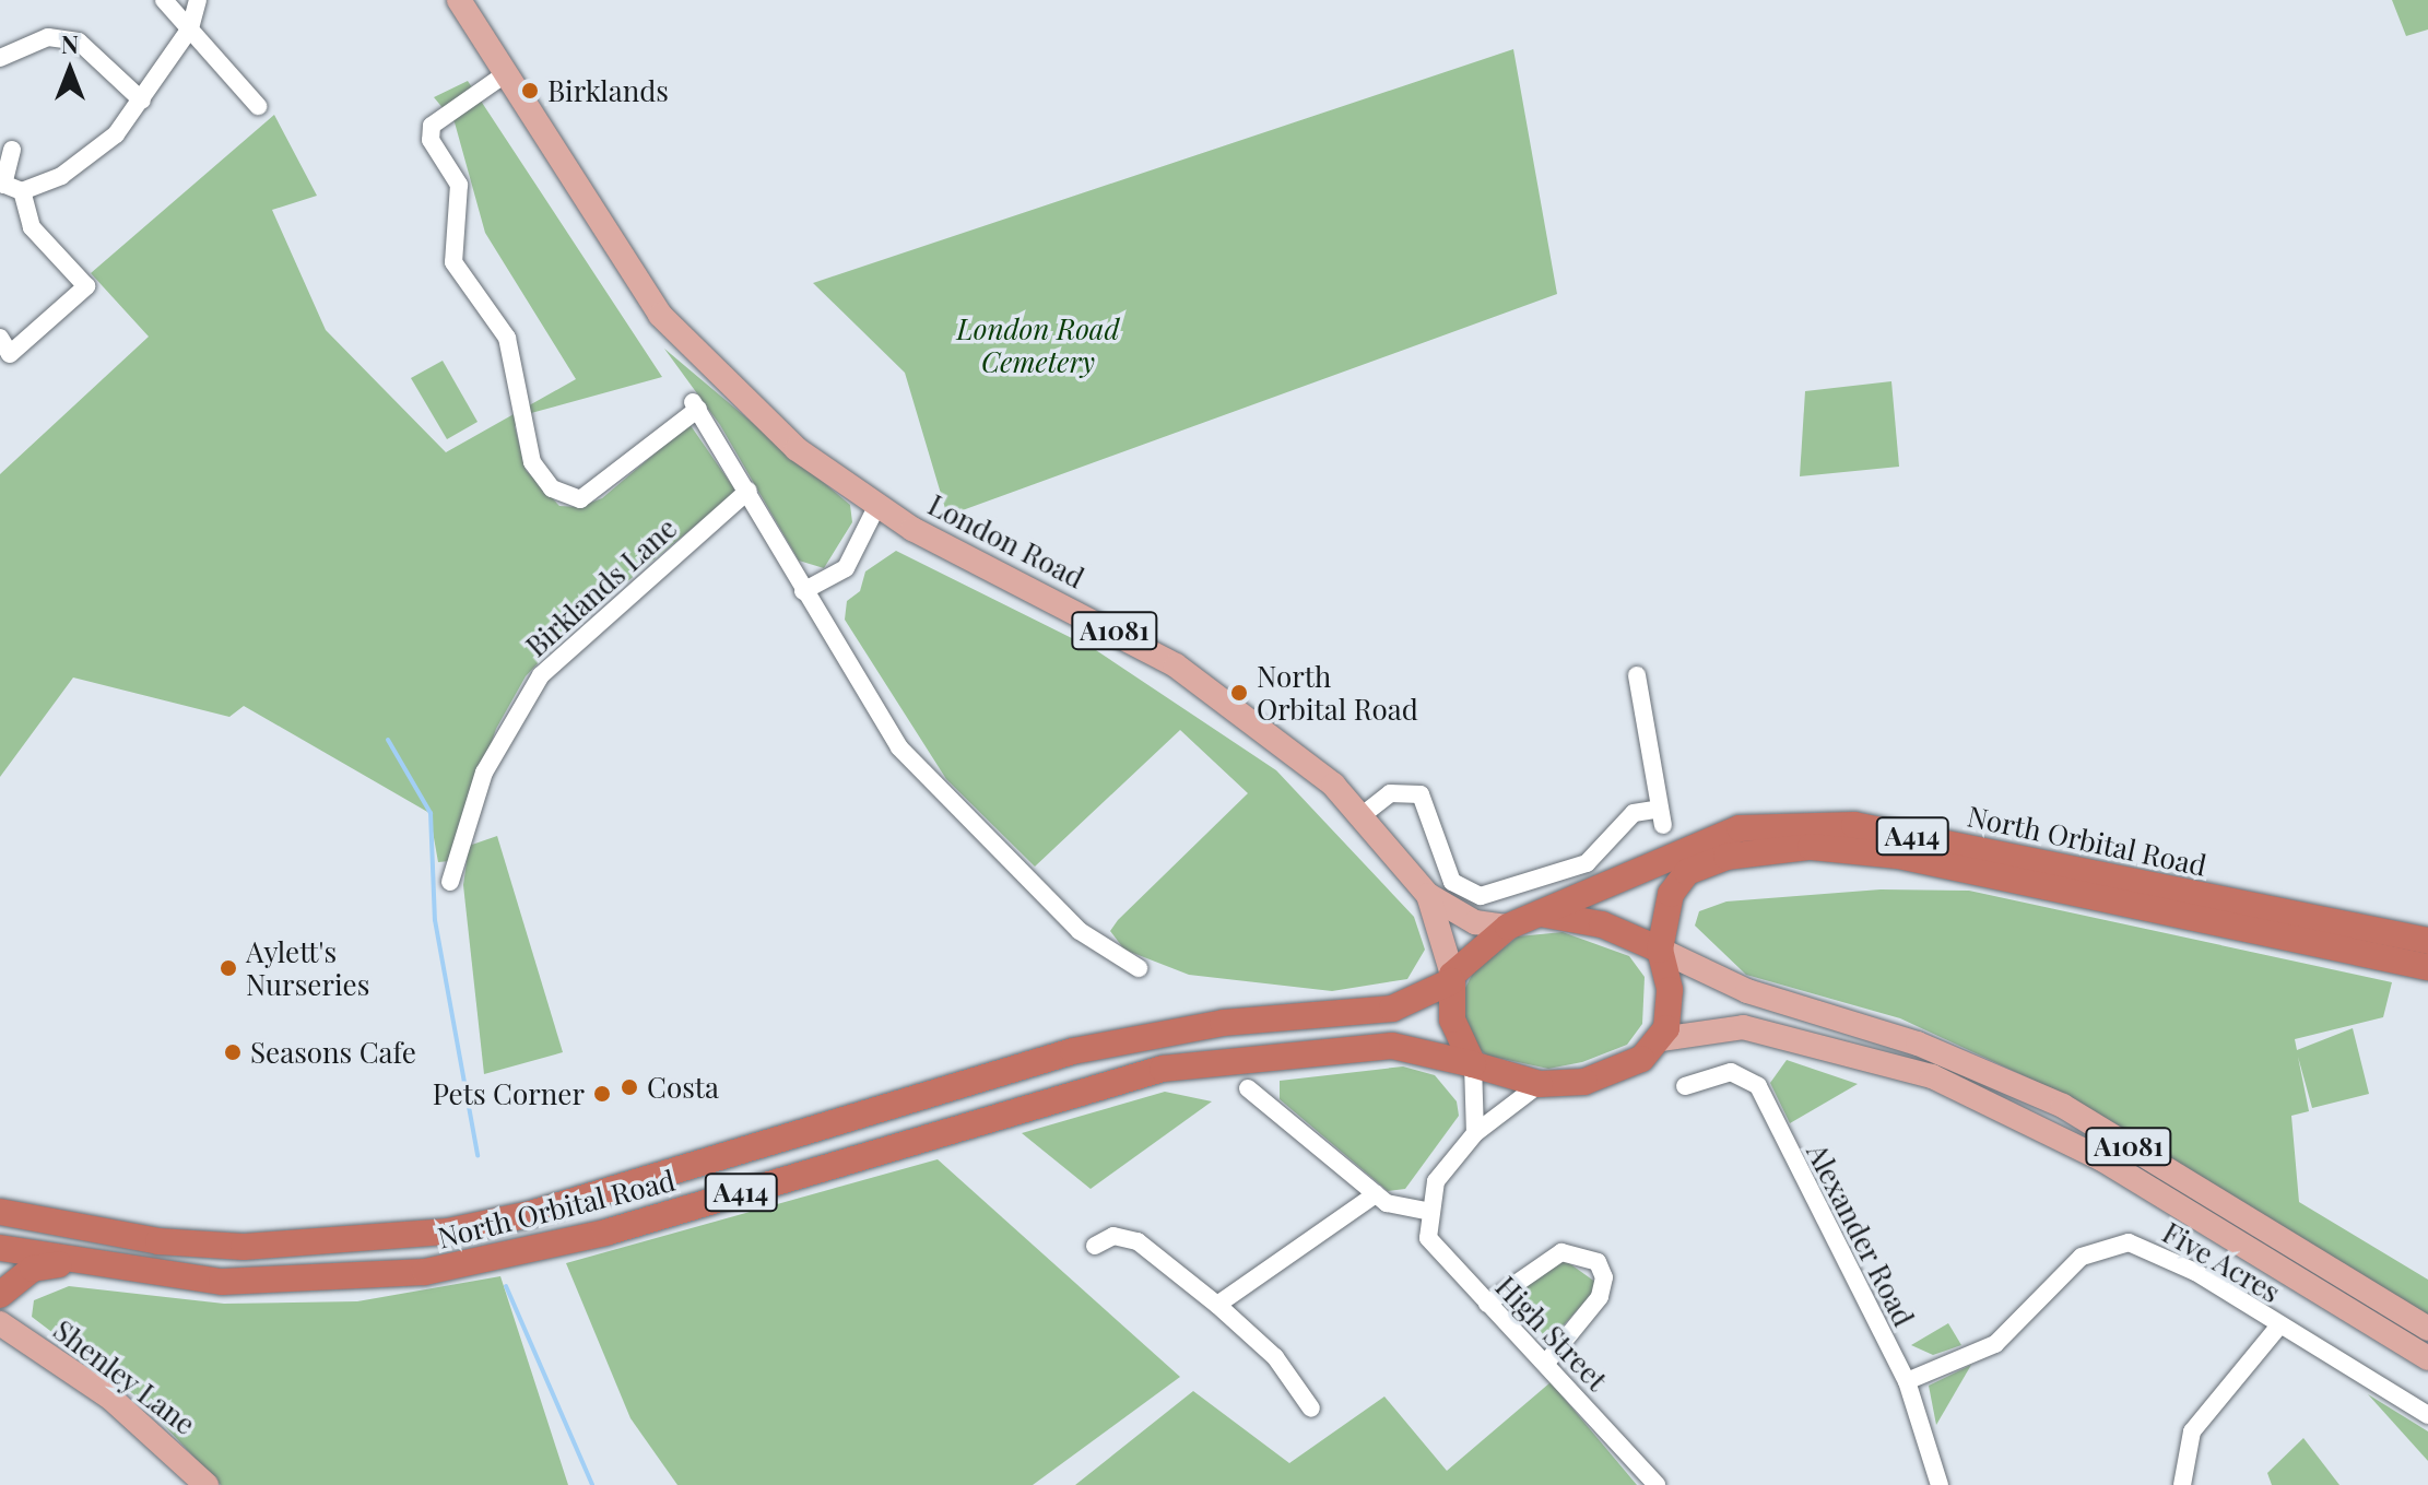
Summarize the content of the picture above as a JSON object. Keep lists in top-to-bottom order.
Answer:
{
  "streets": {
    "highway": ["A414", "North Orbital Road"],
    "main road": ["London Road", "A1081", "Shenley Lane"],
    "street": [
      "Birklands Lane",
      "Alexander Road",
      "Five Acres",
      "High Street"
    ]
  },
  "crossings": [
    ["London Road", "A1081"],
    ["London Road", "North Orbital Road"],
    ["A1081", "North Orbital Road"],
    ["Alexander Road", "Five Acres"]
  ],
  "parks": ["London Road Cemetery"],
  "places": [
    "Birklands",
    "North Orbital Road",
    "Aylett's Nurseries",
    "Seasons Cafe",
    "Costa",
    "Pets Corner"
  ],
  "north": "top"
}
